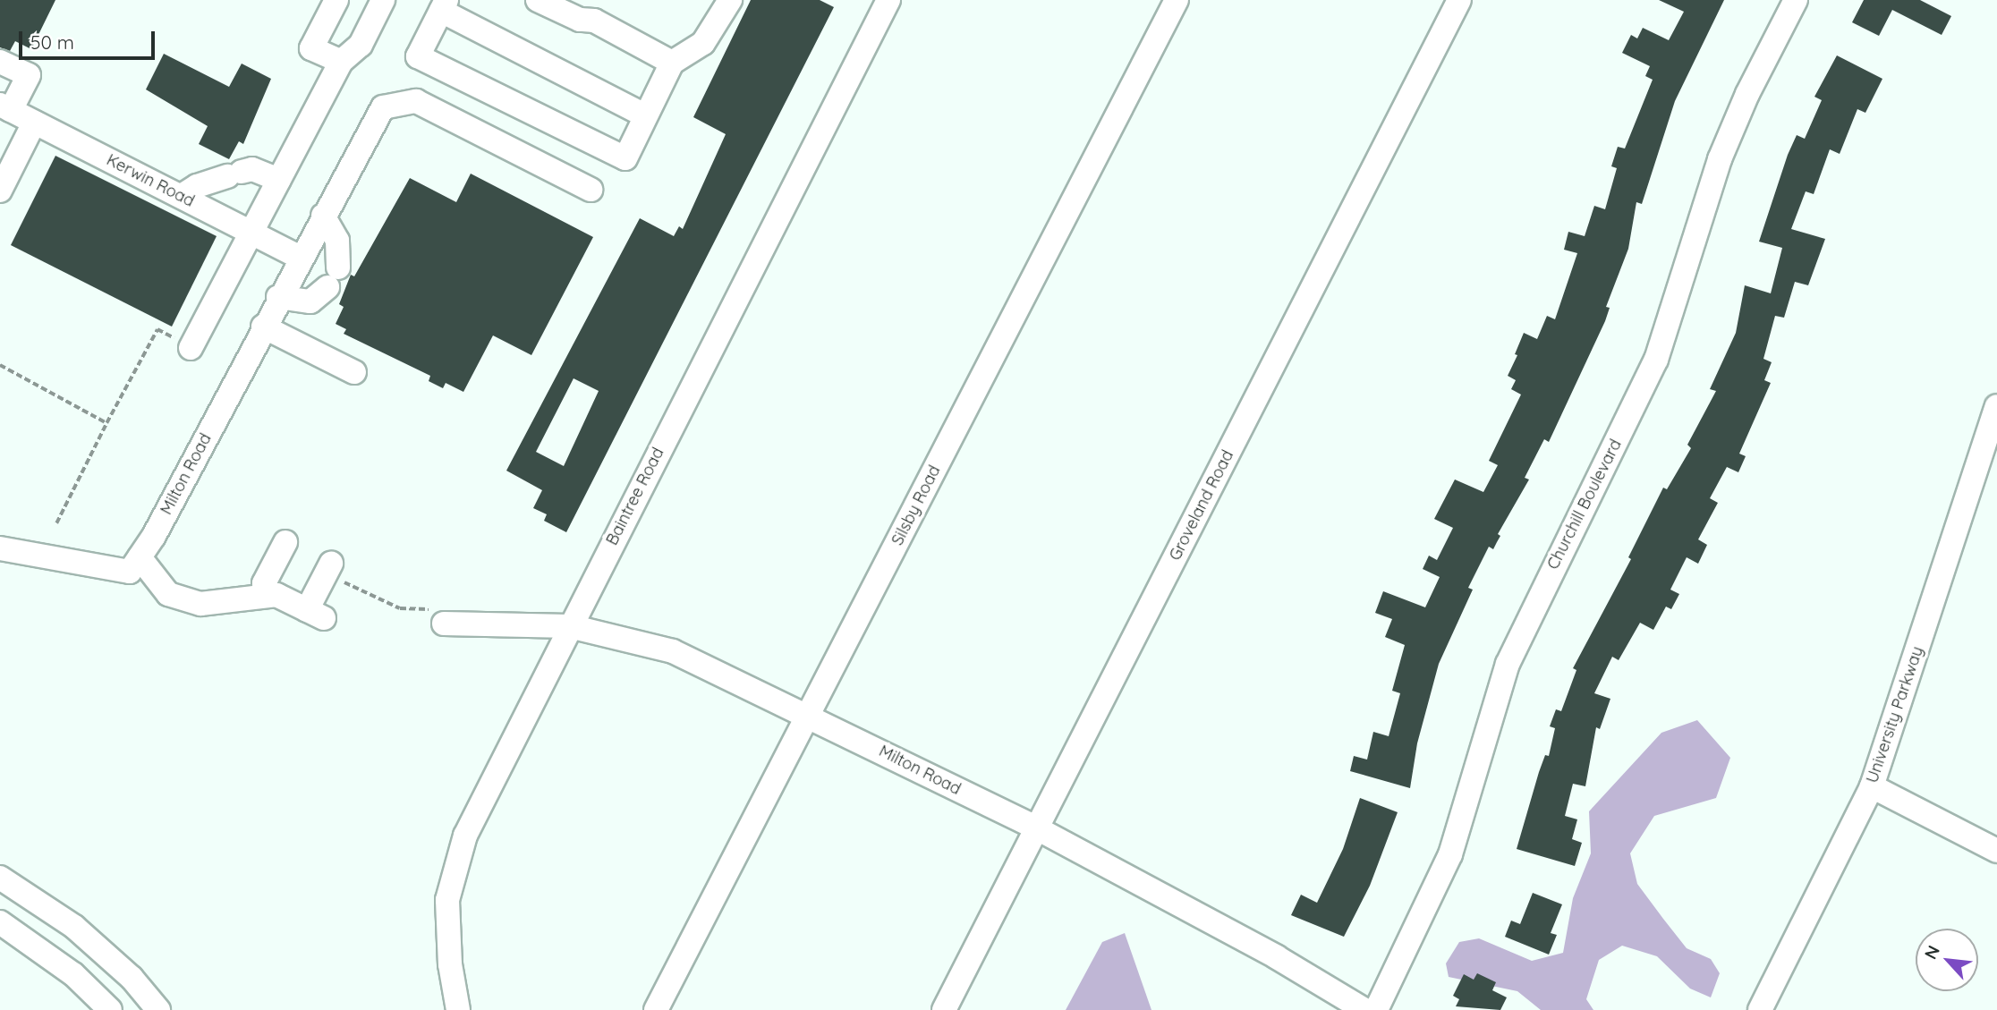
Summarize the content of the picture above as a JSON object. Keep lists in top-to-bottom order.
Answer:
{
  "streets": {
    "street": [
      "Kerwin Road",
      "Milton Road",
      "Baintree Road",
      "Churchill Boulevard",
      "Silsby Road",
      "Groveland Road",
      "University Parkway"
    ]
  },
  "crossings": [
    ["Kerwin Road", "Milton Road"],
    ["Milton Road", "Baintree Road"],
    ["Milton Road", "Silsby Road"],
    ["Milton Road", "Groveland Road"]
  ],
  "scale_bar": "50 m",
  "north": "top left"
}
